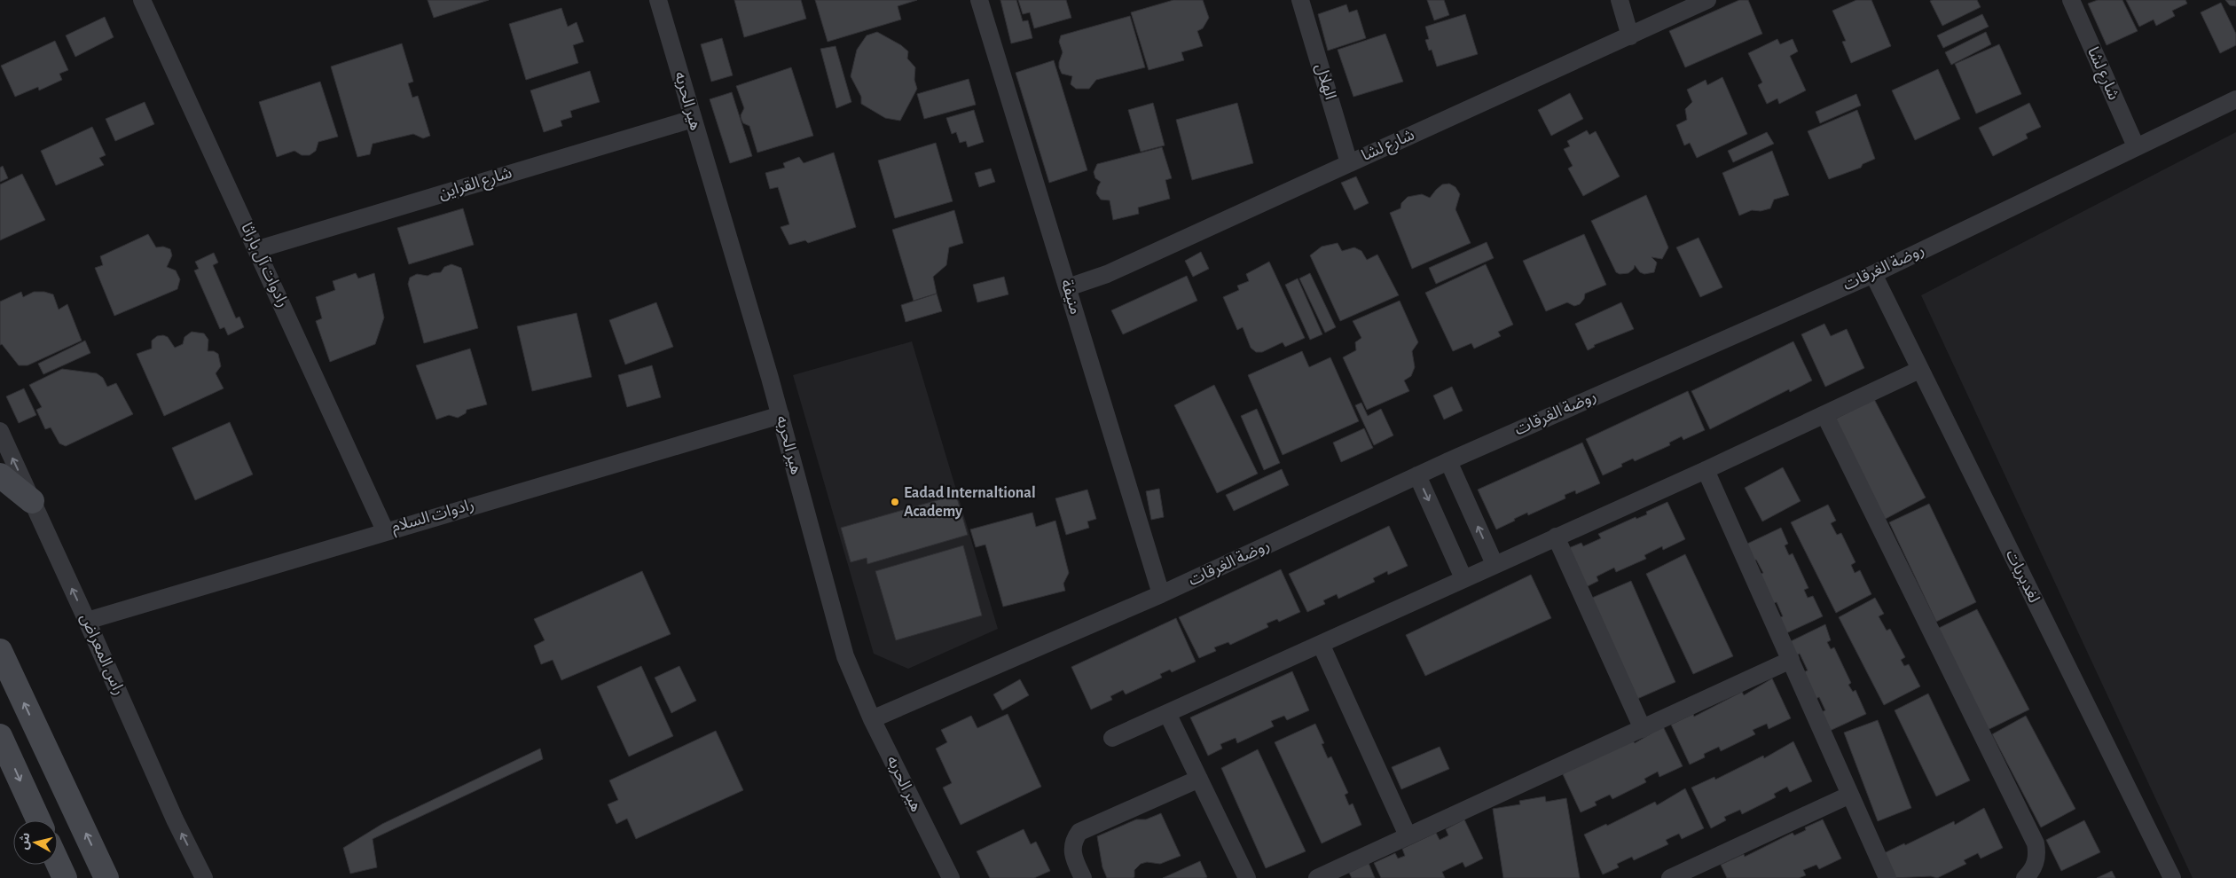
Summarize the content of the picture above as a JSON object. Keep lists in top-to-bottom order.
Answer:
{
  "streets": {
    "street": [
      "شارع لشا",
      "الهلال",
      "هير الحربه",
      "شارع القراين",
      "رادوات آل باراثا",
      "روضة الغرقات",
      "منيفة",
      "رادوات السلام",
      "لغديريات",
      "راس المعراض"
    ]
  },
  "crossings": [
    ["شارع لشا", "الهلال"],
    ["شارع لشا", "روضة الغرقات"],
    ["شارع لشا", "منيفة"],
    ["هير الحربه", "شارع القراين"],
    ["هير الحربه", "روضة الغرقات"],
    ["هير الحربه", "رادوات السلام"],
    ["شارع القراين", "رادوات آل باراثا"],
    ["رادوات آل باراثا", "رادوات السلام"],
    ["روضة الغرقات", "منيفة"],
    ["روضة الغرقات", "لغديريات"],
    ["رادوات السلام", "راس المعراض"]
  ],
  "places": ["Eadad Internaltional Academy"],
  "north": "left"
}
